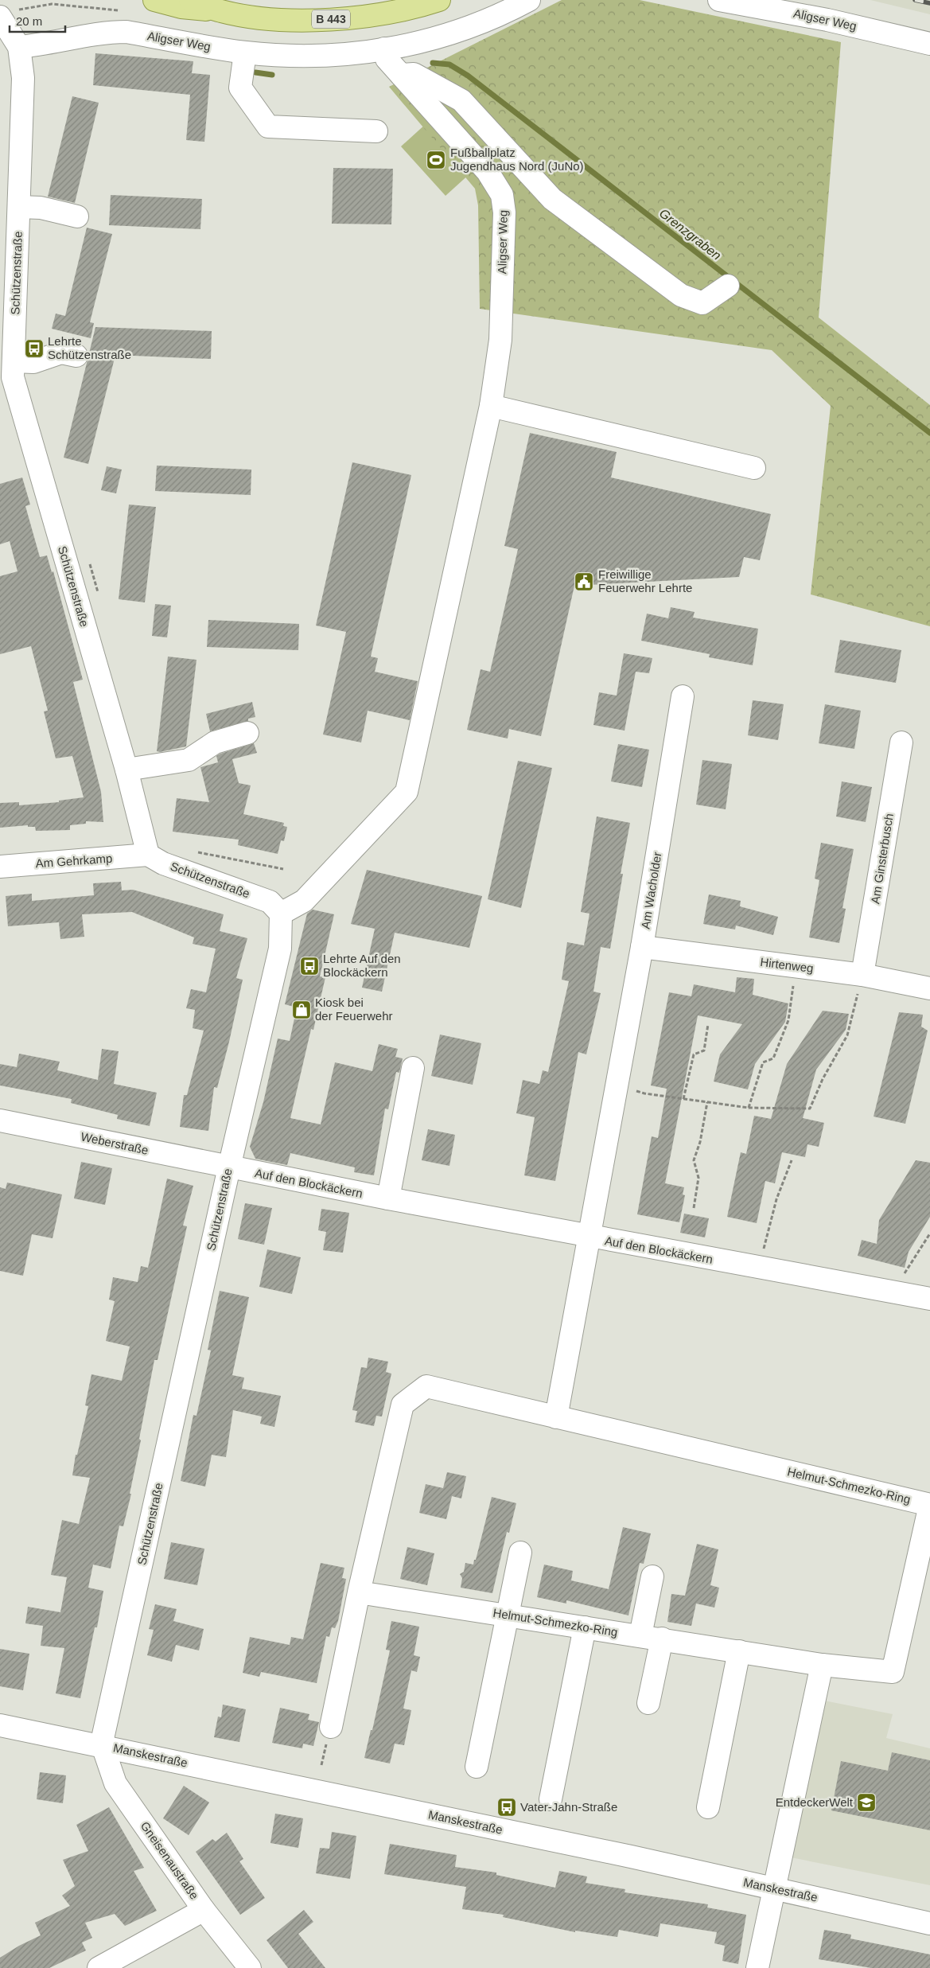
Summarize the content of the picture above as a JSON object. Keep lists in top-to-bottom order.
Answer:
{
  "streets": {
    "main road": ["B 443"],
    "street": [
      "Aligser Weg",
      "Schützenstraße",
      "Am Ginsterbusch",
      "Am Gehrkamp",
      "Am Wacholder",
      "Hirtenweg",
      "Weberstraße",
      "Auf den Blockäckern",
      "Helmut-Schmezko-Ring",
      "Manskestraße",
      "Gneisenaustraße"
    ]
  },
  "crossings": [
    ["Aligser Weg", "Schützenstraße"],
    ["Schützenstraße", "Am Gehrkamp"],
    ["Schützenstraße", "Weberstraße"],
    ["Schützenstraße", "Auf den Blockäckern"],
    ["Schützenstraße", "Manskestraße"],
    ["Schützenstraße", "Gneisenaustraße"],
    ["Am Ginsterbusch", "Hirtenweg"],
    ["Am Wacholder", "Hirtenweg"],
    ["Am Wacholder", "Auf den Blockäckern"],
    ["Weberstraße", "Auf den Blockäckern"],
    ["Manskestraße", "Gneisenaustraße"]
  ],
  "water": ["Grenzgraben"],
  "places": {
    "sports": ["Fußballplatz Jugendhaus Nord (JuNo)"],
    "bus stop": ["Lehrte Schützenstraße", "Lehrte Auf den Blockäckern", "Vater-Jahn-Straße"],
    "public building": ["Freiwillige Feuerwehr Lehrte"],
    "shop": ["Kiosk bei der Feuerwehr"],
    "school or university": ["EntdeckerWelt"]
  },
  "scale_bar": "20 m"
}
